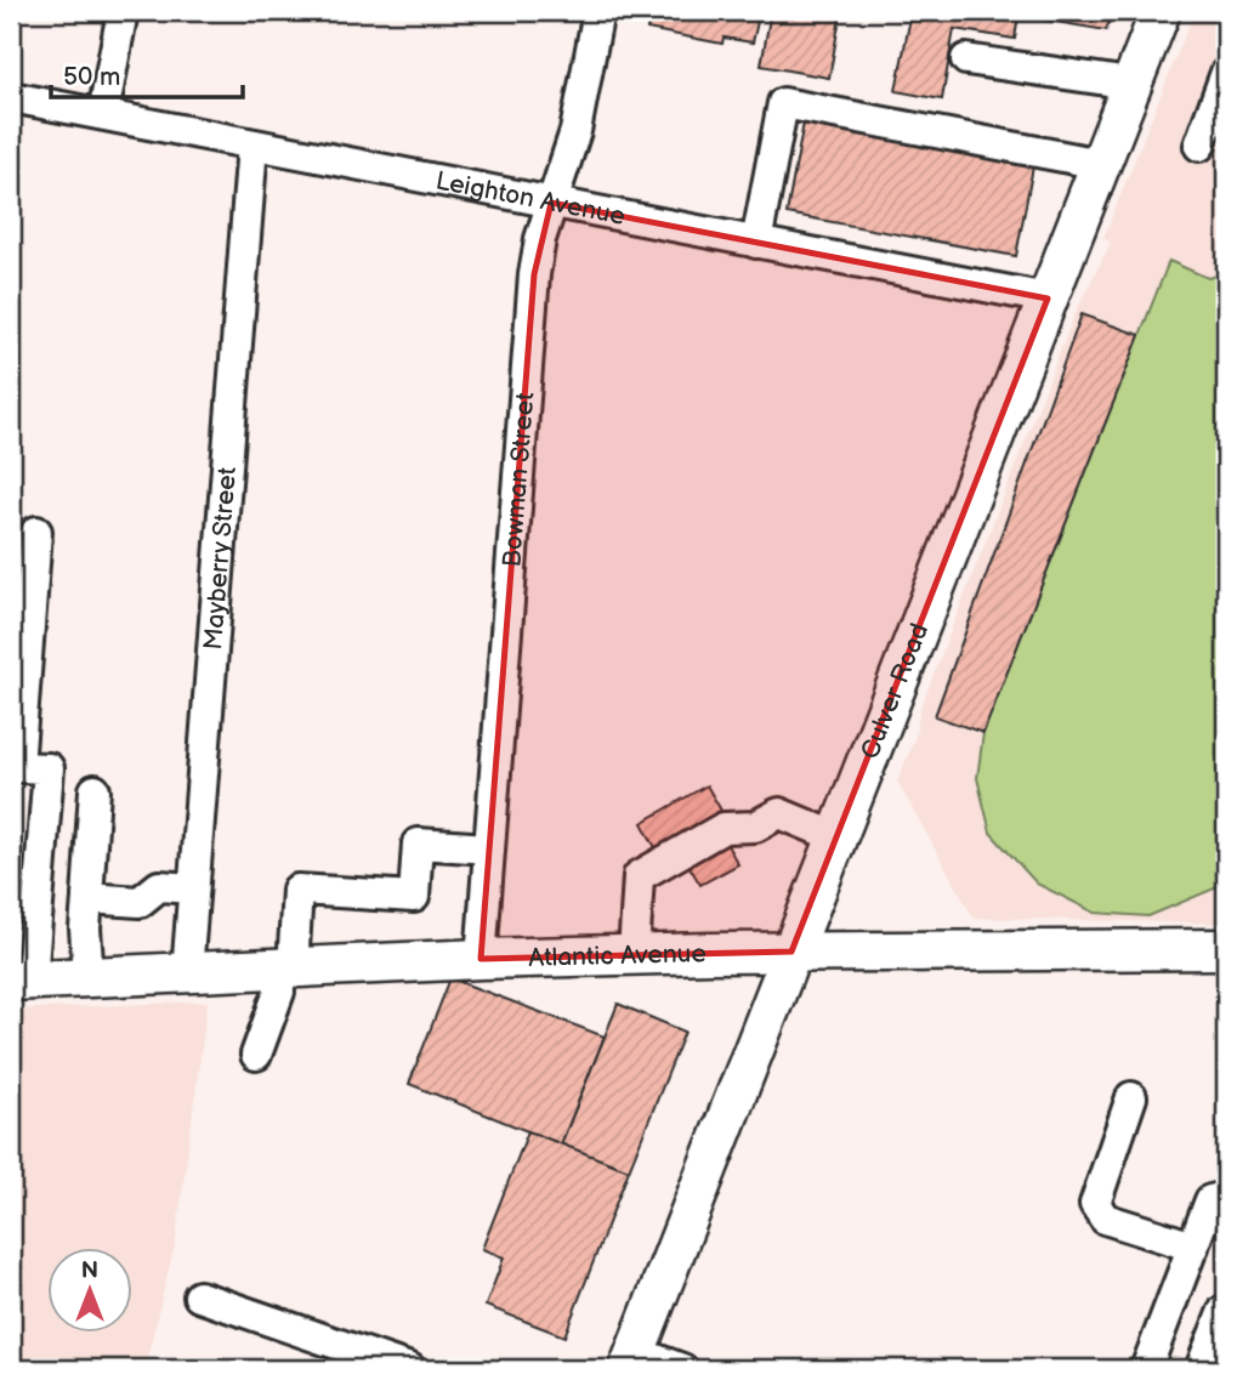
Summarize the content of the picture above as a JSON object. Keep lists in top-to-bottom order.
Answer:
{
  "streets": {
    "main road": ["Culver Road", "Atlantic Avenue"],
    "street": ["Leighton Avenue", "Bowman Street", "Mayberry Street"]
  },
  "crossings": [
    ["Leighton Avenue", "Bowman Street"],
    ["Leighton Avenue", "Mayberry Street"],
    ["Leighton Avenue", "Culver Road"],
    ["Bowman Street", "Atlantic Avenue"],
    ["Mayberry Street", "Atlantic Avenue"],
    ["Culver Road", "Atlantic Avenue"]
  ],
  "scale_bar": "50 m",
  "north": "top"
}
